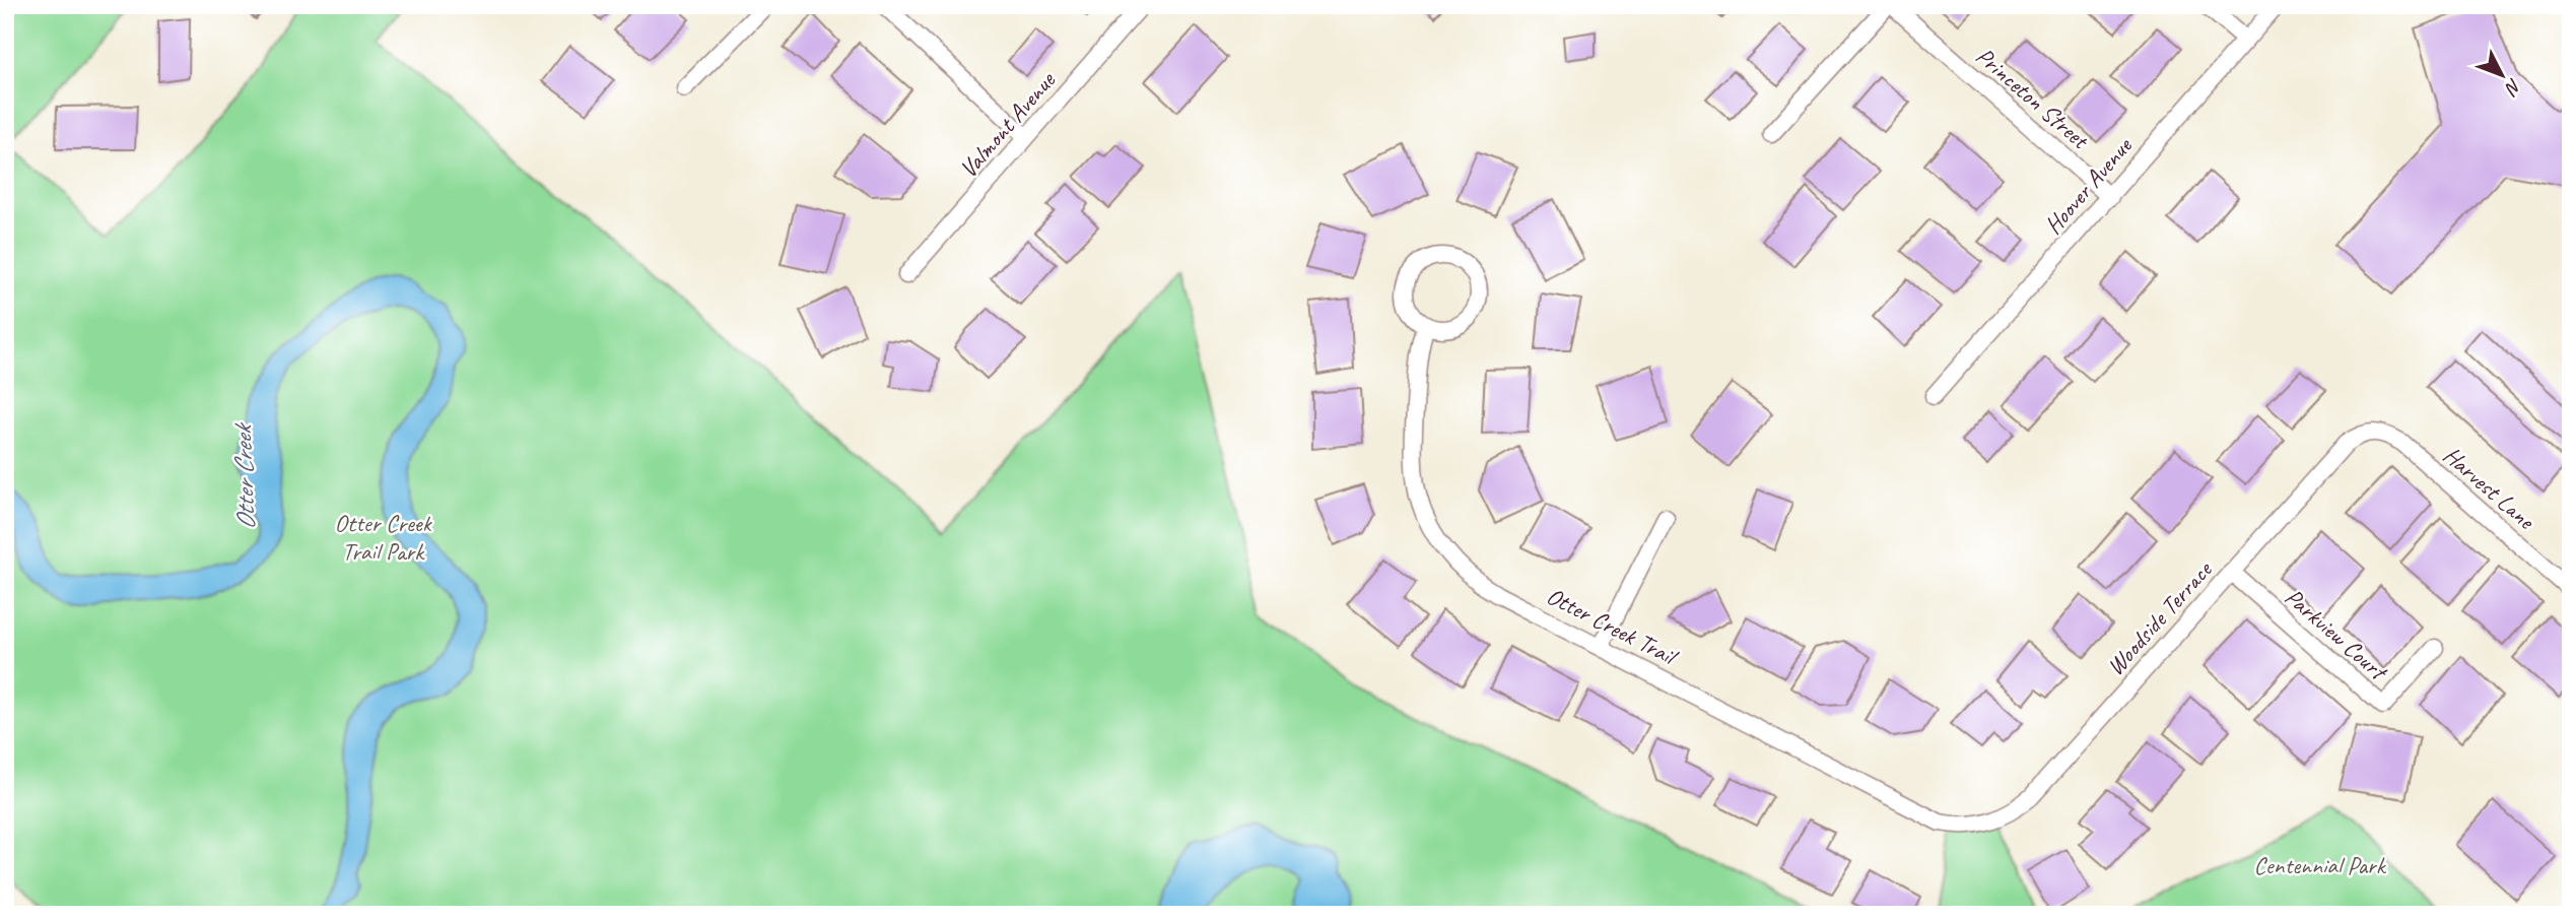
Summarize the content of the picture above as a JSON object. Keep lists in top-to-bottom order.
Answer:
{
  "streets": {
    "street": [
      "Princeton Street",
      "Valmont Avenue",
      "Hoover Avenue",
      "Harvest Lane",
      "Woodside Terrace",
      "Otter Creek Trail",
      "Parkview Court"
    ]
  },
  "crossings": [
    ["Princeton Street", "Hoover Avenue"],
    ["Harvest Lane", "Woodside Terrace"],
    ["Woodside Terrace", "Otter Creek Trail"],
    ["Woodside Terrace", "Parkview Court"]
  ],
  "water": ["Otter Creek"],
  "parks": ["Otter Creek Trail Park", "Centennial Park"],
  "north": "bottom right"
}
